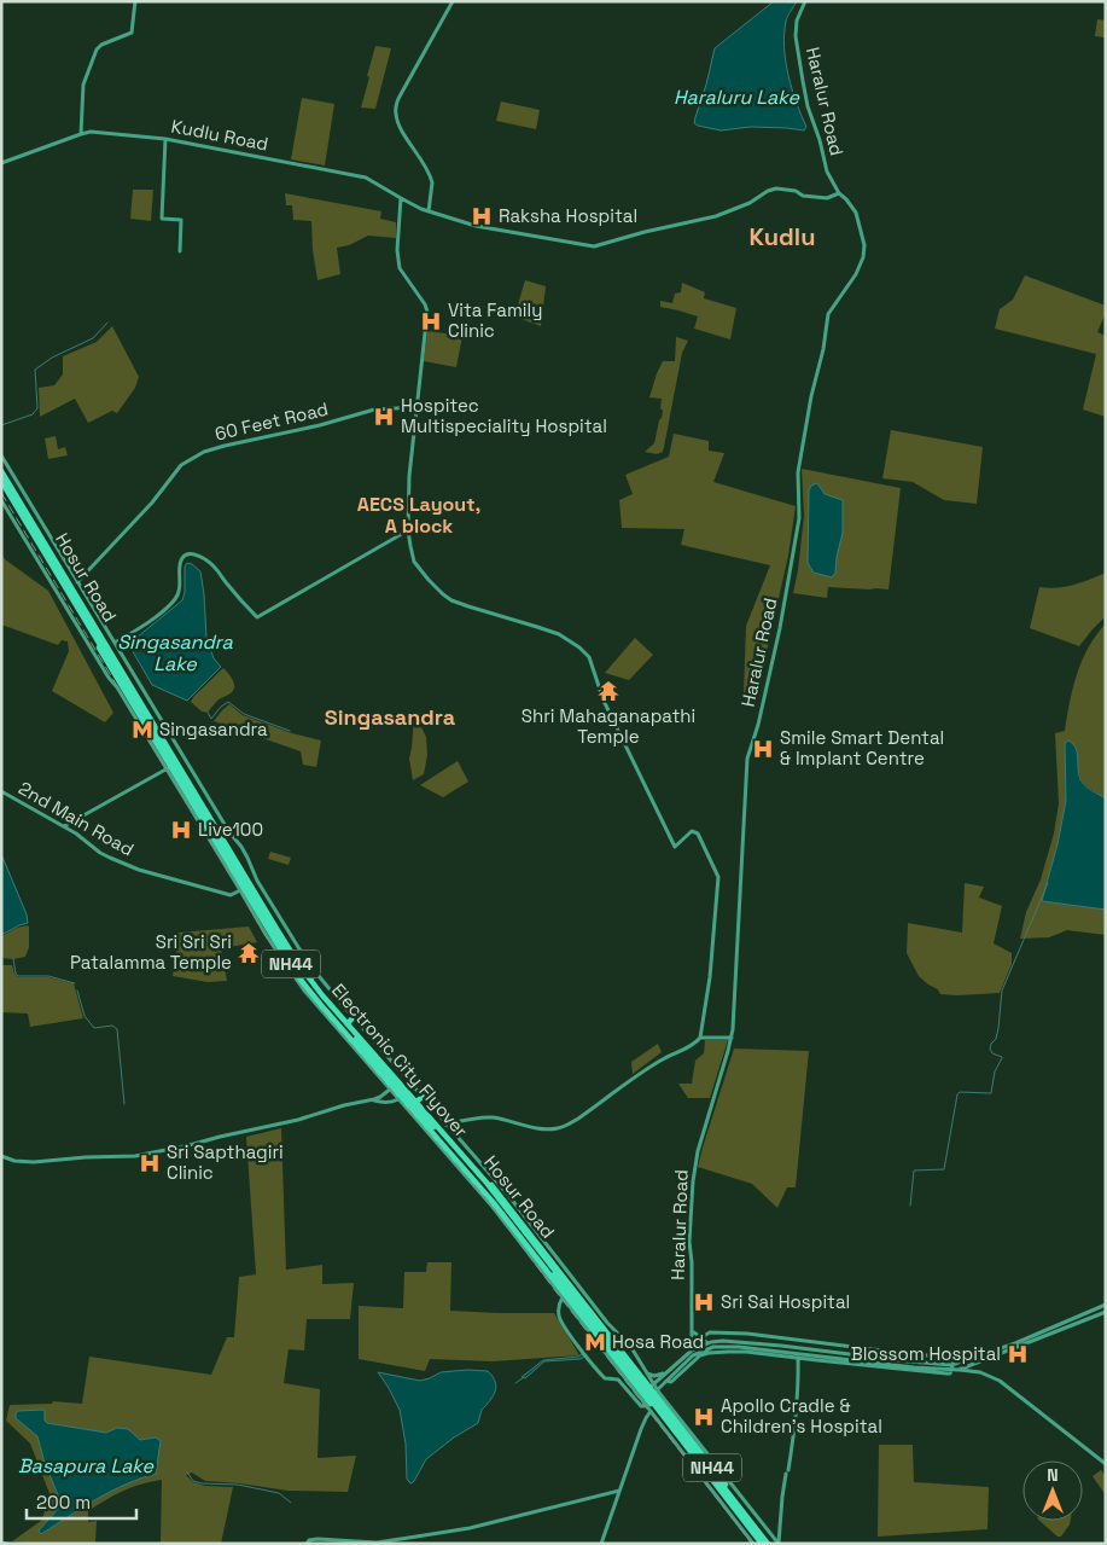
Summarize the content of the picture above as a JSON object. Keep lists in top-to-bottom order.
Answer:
{
  "streets": {
    "highway": ["Hosur Road", "NH44", "Electronic City Flyover"],
    "street": [
      "Haralur Road",
      "Kudlu Road",
      "60 Feet Road",
      "2nd Main Road"
    ]
  },
  "crossings": [
    ["Haralur Road", "Kudlu Road"],
    ["Hosur Road", "Electronic City Flyover"]
  ],
  "districts": ["Kudlu", "AECS Layout, A block", "Singasandra"],
  "water": ["Haraluru Lake", "Singasandra Lake", "Basapura Lake"],
  "places": {
    "hospital": [
      "Raksha Hospital",
      "Vita Family Clinic",
      "Hospitec Multispeciality Hospital",
      "Smile Smart Dental & Implant Centre",
      "Live100",
      "Sri Sapthagiri Clinic",
      "Sri Sai Hospital",
      "Blossom Hospital",
      "Apollo Cradle & Children's Hospital"
    ],
    "temple": ["Shri Mahaganapathi Temple", "Sri Sri Sri Patalamma Temple"],
    "metro station": ["Singasandra", "Hosa Road"]
  },
  "scale_bar": "200 m",
  "north": "top"
}
